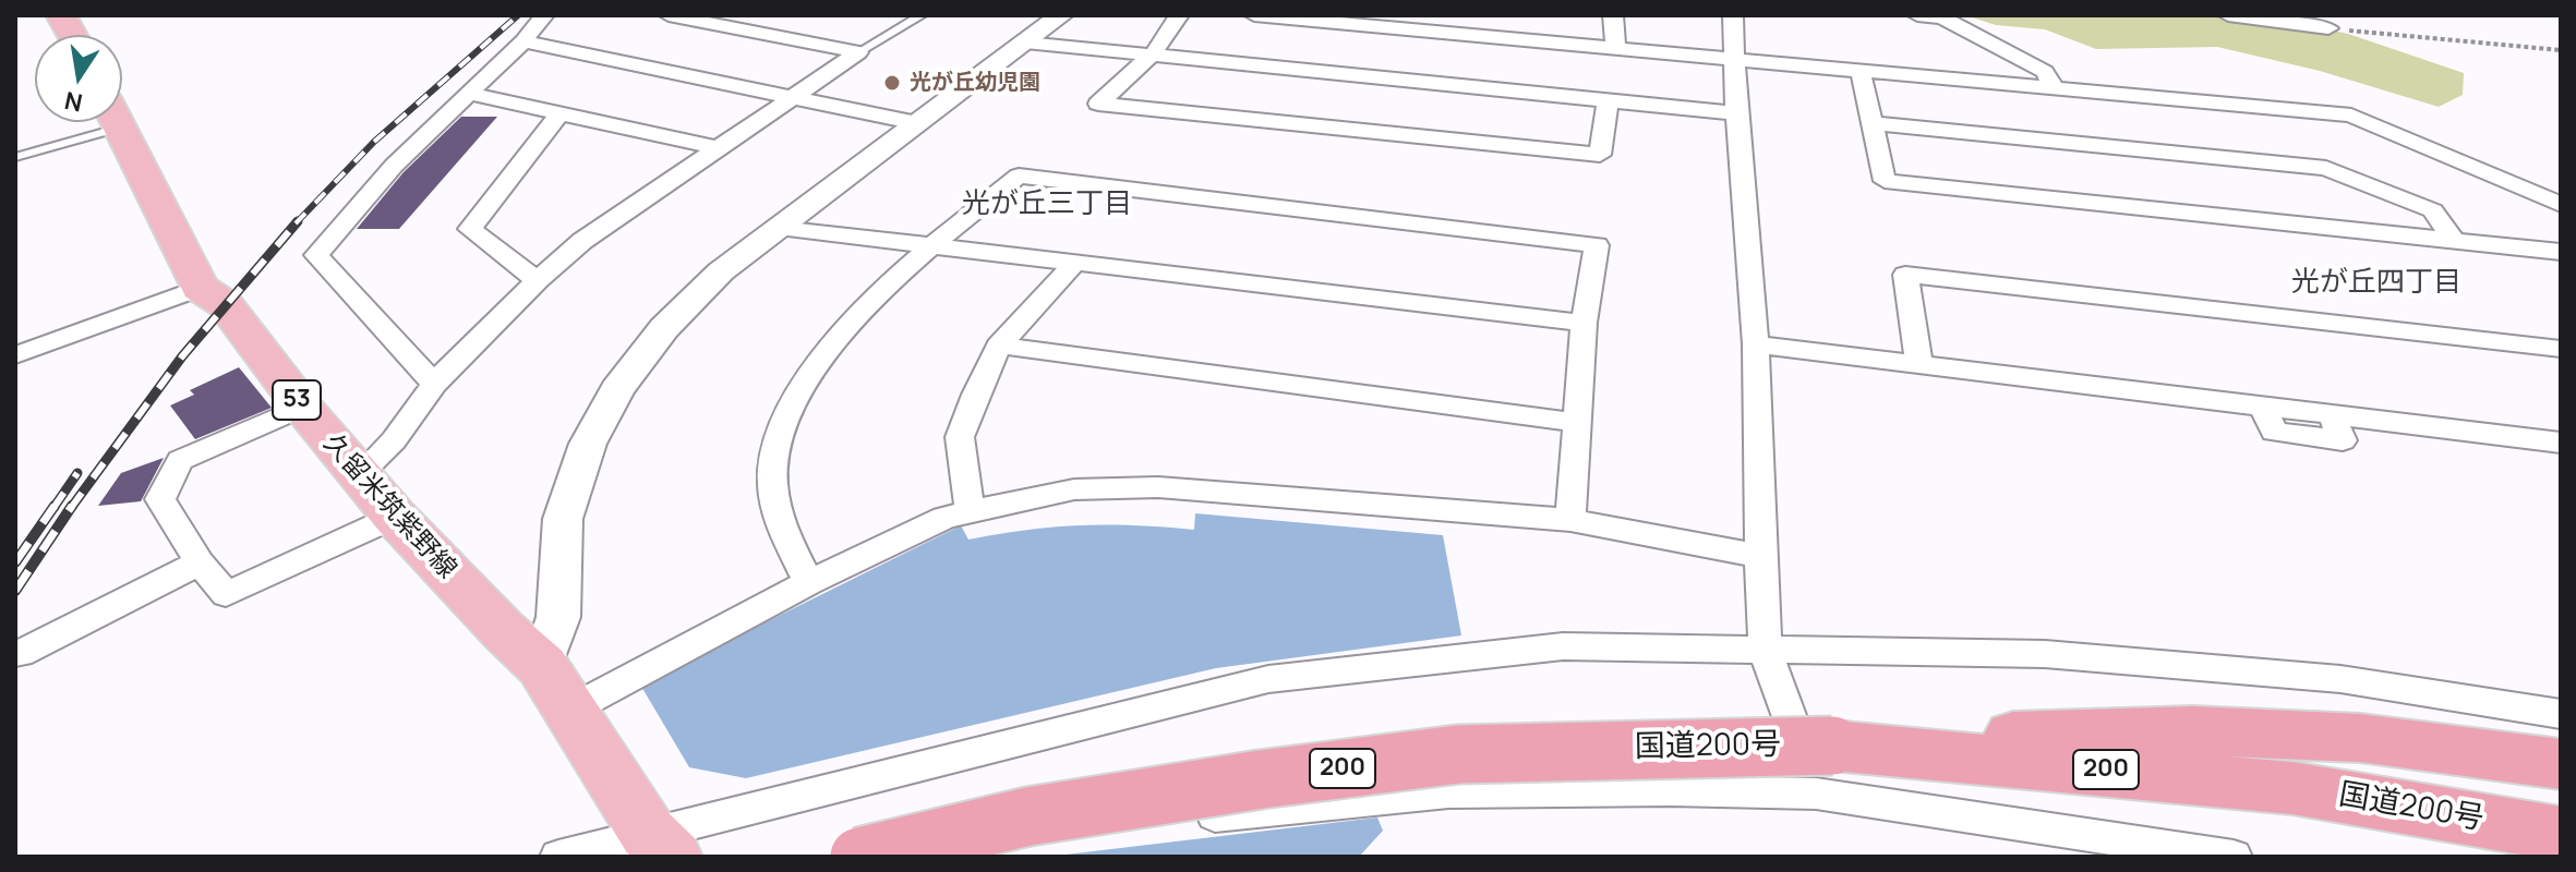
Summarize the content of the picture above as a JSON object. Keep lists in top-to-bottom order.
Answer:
{
  "streets": {
    "highway": ["国道200号", "200"],
    "main road": ["53", "久留米筑紫野線"]
  },
  "districts": ["光が丘三丁目", "光が丘四丁目"],
  "places": ["光が丘幼児園"],
  "north": "bottom"
}
